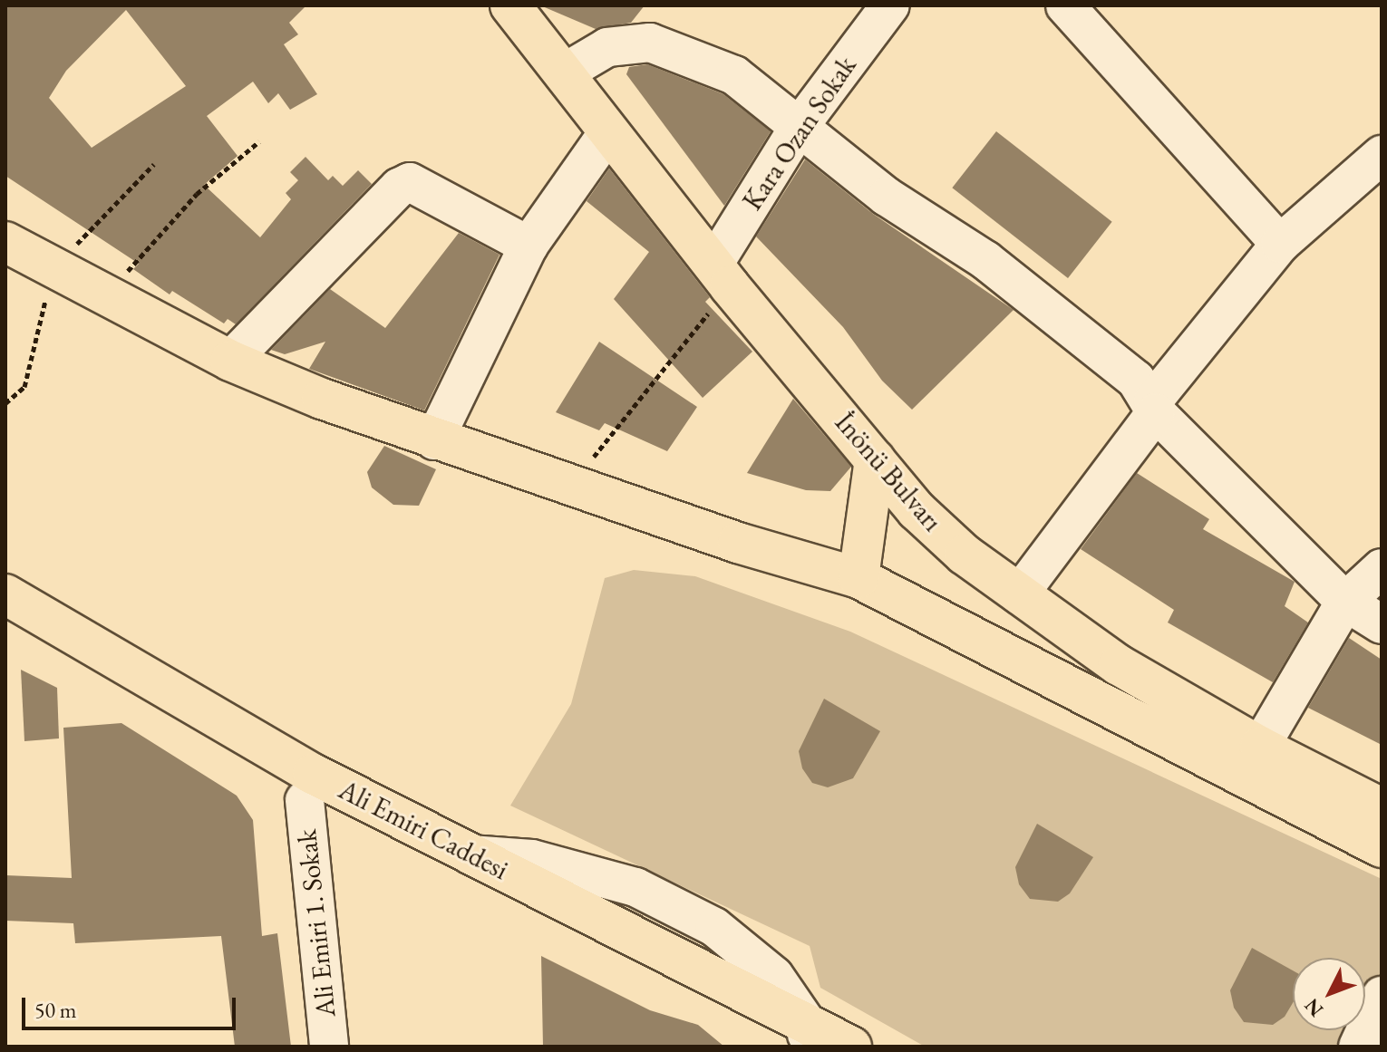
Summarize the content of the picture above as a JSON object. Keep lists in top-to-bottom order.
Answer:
{
  "streets": {
    "main road": ["İnönü Bulvarı", "Ali Emiri Caddesi"],
    "street": ["Kara Ozan Sokak", "Ali Emiri 1. Sokak"]
  },
  "crossings": [
    ["Kara Ozan Sokak", "İnönü Bulvarı"]
  ],
  "scale_bar": "50 m",
  "north": "bottom left"
}
